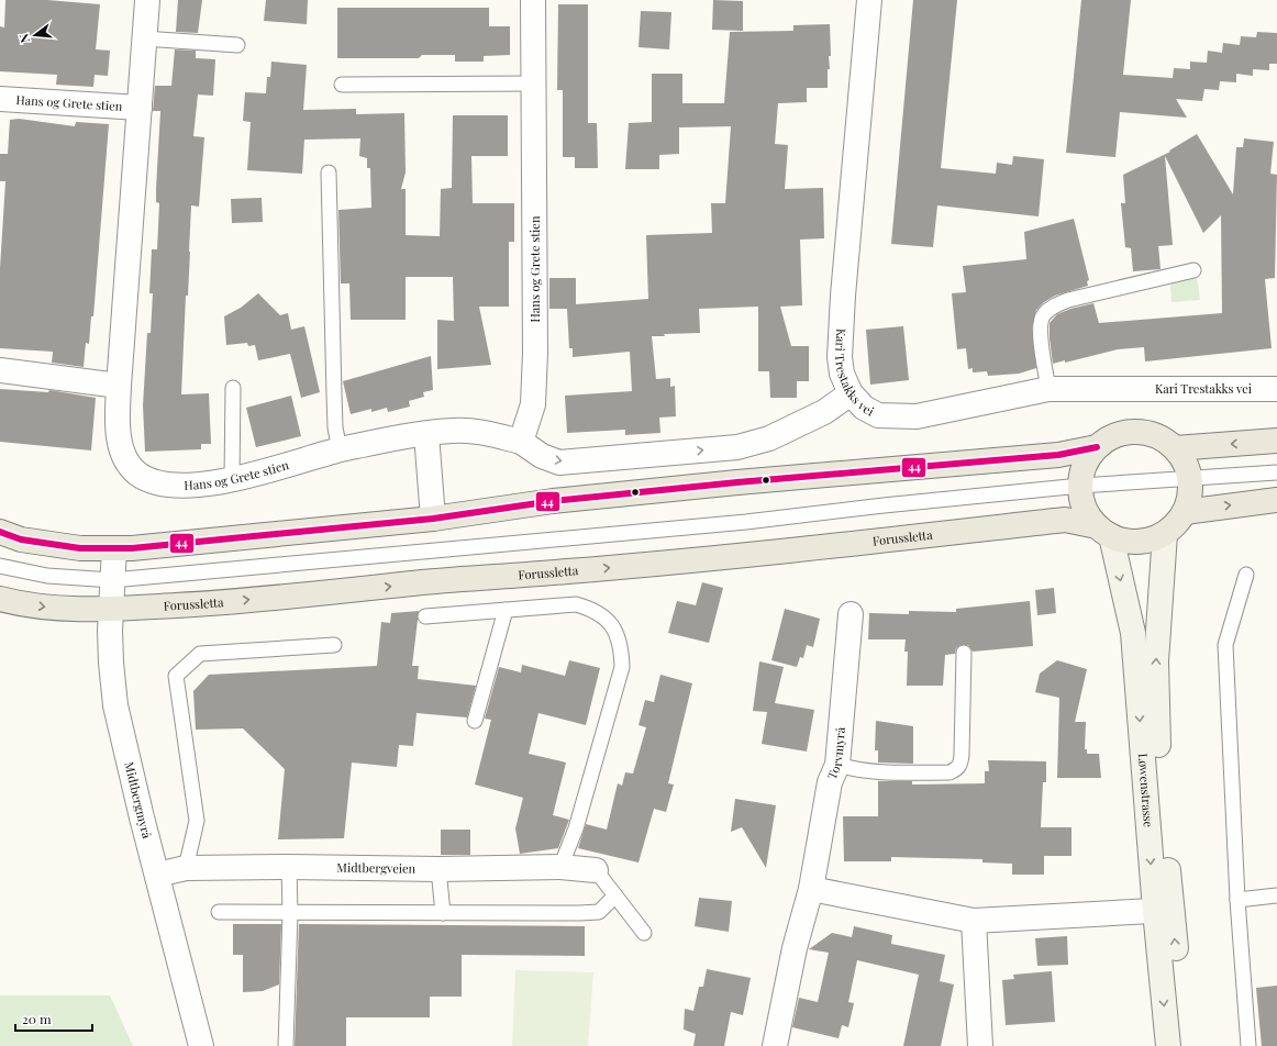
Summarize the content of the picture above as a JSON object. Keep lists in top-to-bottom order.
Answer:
{
  "streets": {
    "main road": ["Forussletta", "Løwenstrasse"],
    "street": [
      "Hans og Grete stien",
      "Kari Trestakks vei",
      "Torvmyrå",
      "Midtbergmyrå",
      "Midtbergveien"
    ]
  },
  "crossings": [
    ["Forussletta", "Løwenstrasse"],
    ["Forussletta", "Midtbergmyrå"],
    ["Midtbergmyrå", "Midtbergveien"]
  ],
  "lines": ["transit line 44"],
  "scale_bar": "20 m",
  "north": "left"
}
